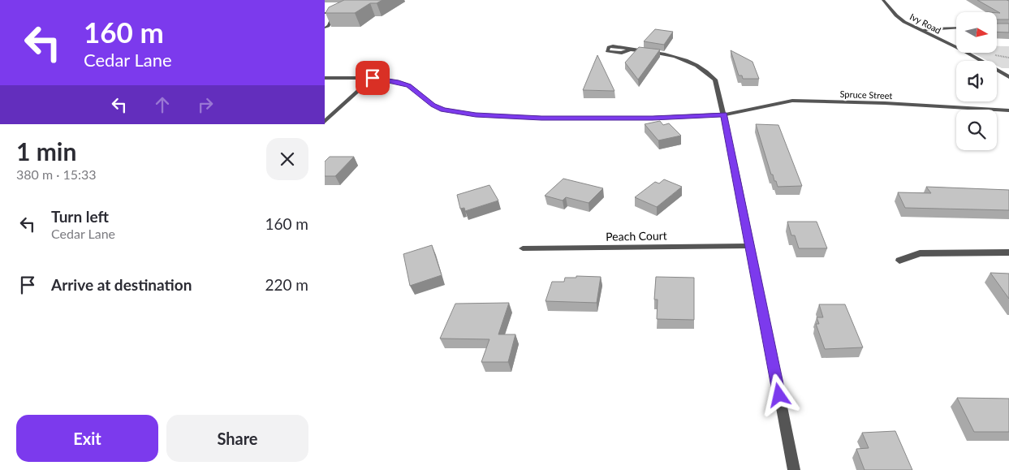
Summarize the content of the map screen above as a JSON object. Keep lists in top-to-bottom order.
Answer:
{
  "streets": {
    "street": ["Ivy Road", "Spruce Street", "Peach Court"]
  },
  "north": "right",
  "page": {
    "turn": ["160 m", "Cedar Lane"],
    "heading": ["1 min", "380 m · 15:33"],
    "list": [
      {
        "name": "Turn left",
        "note": "Cedar Lane",
        "value": "160 m"
      },
      {
        "name": "Arrive at destination",
        "value": "220 m"
      }
    ],
    "buttons": ["Exit", "Share"]
  }
}
